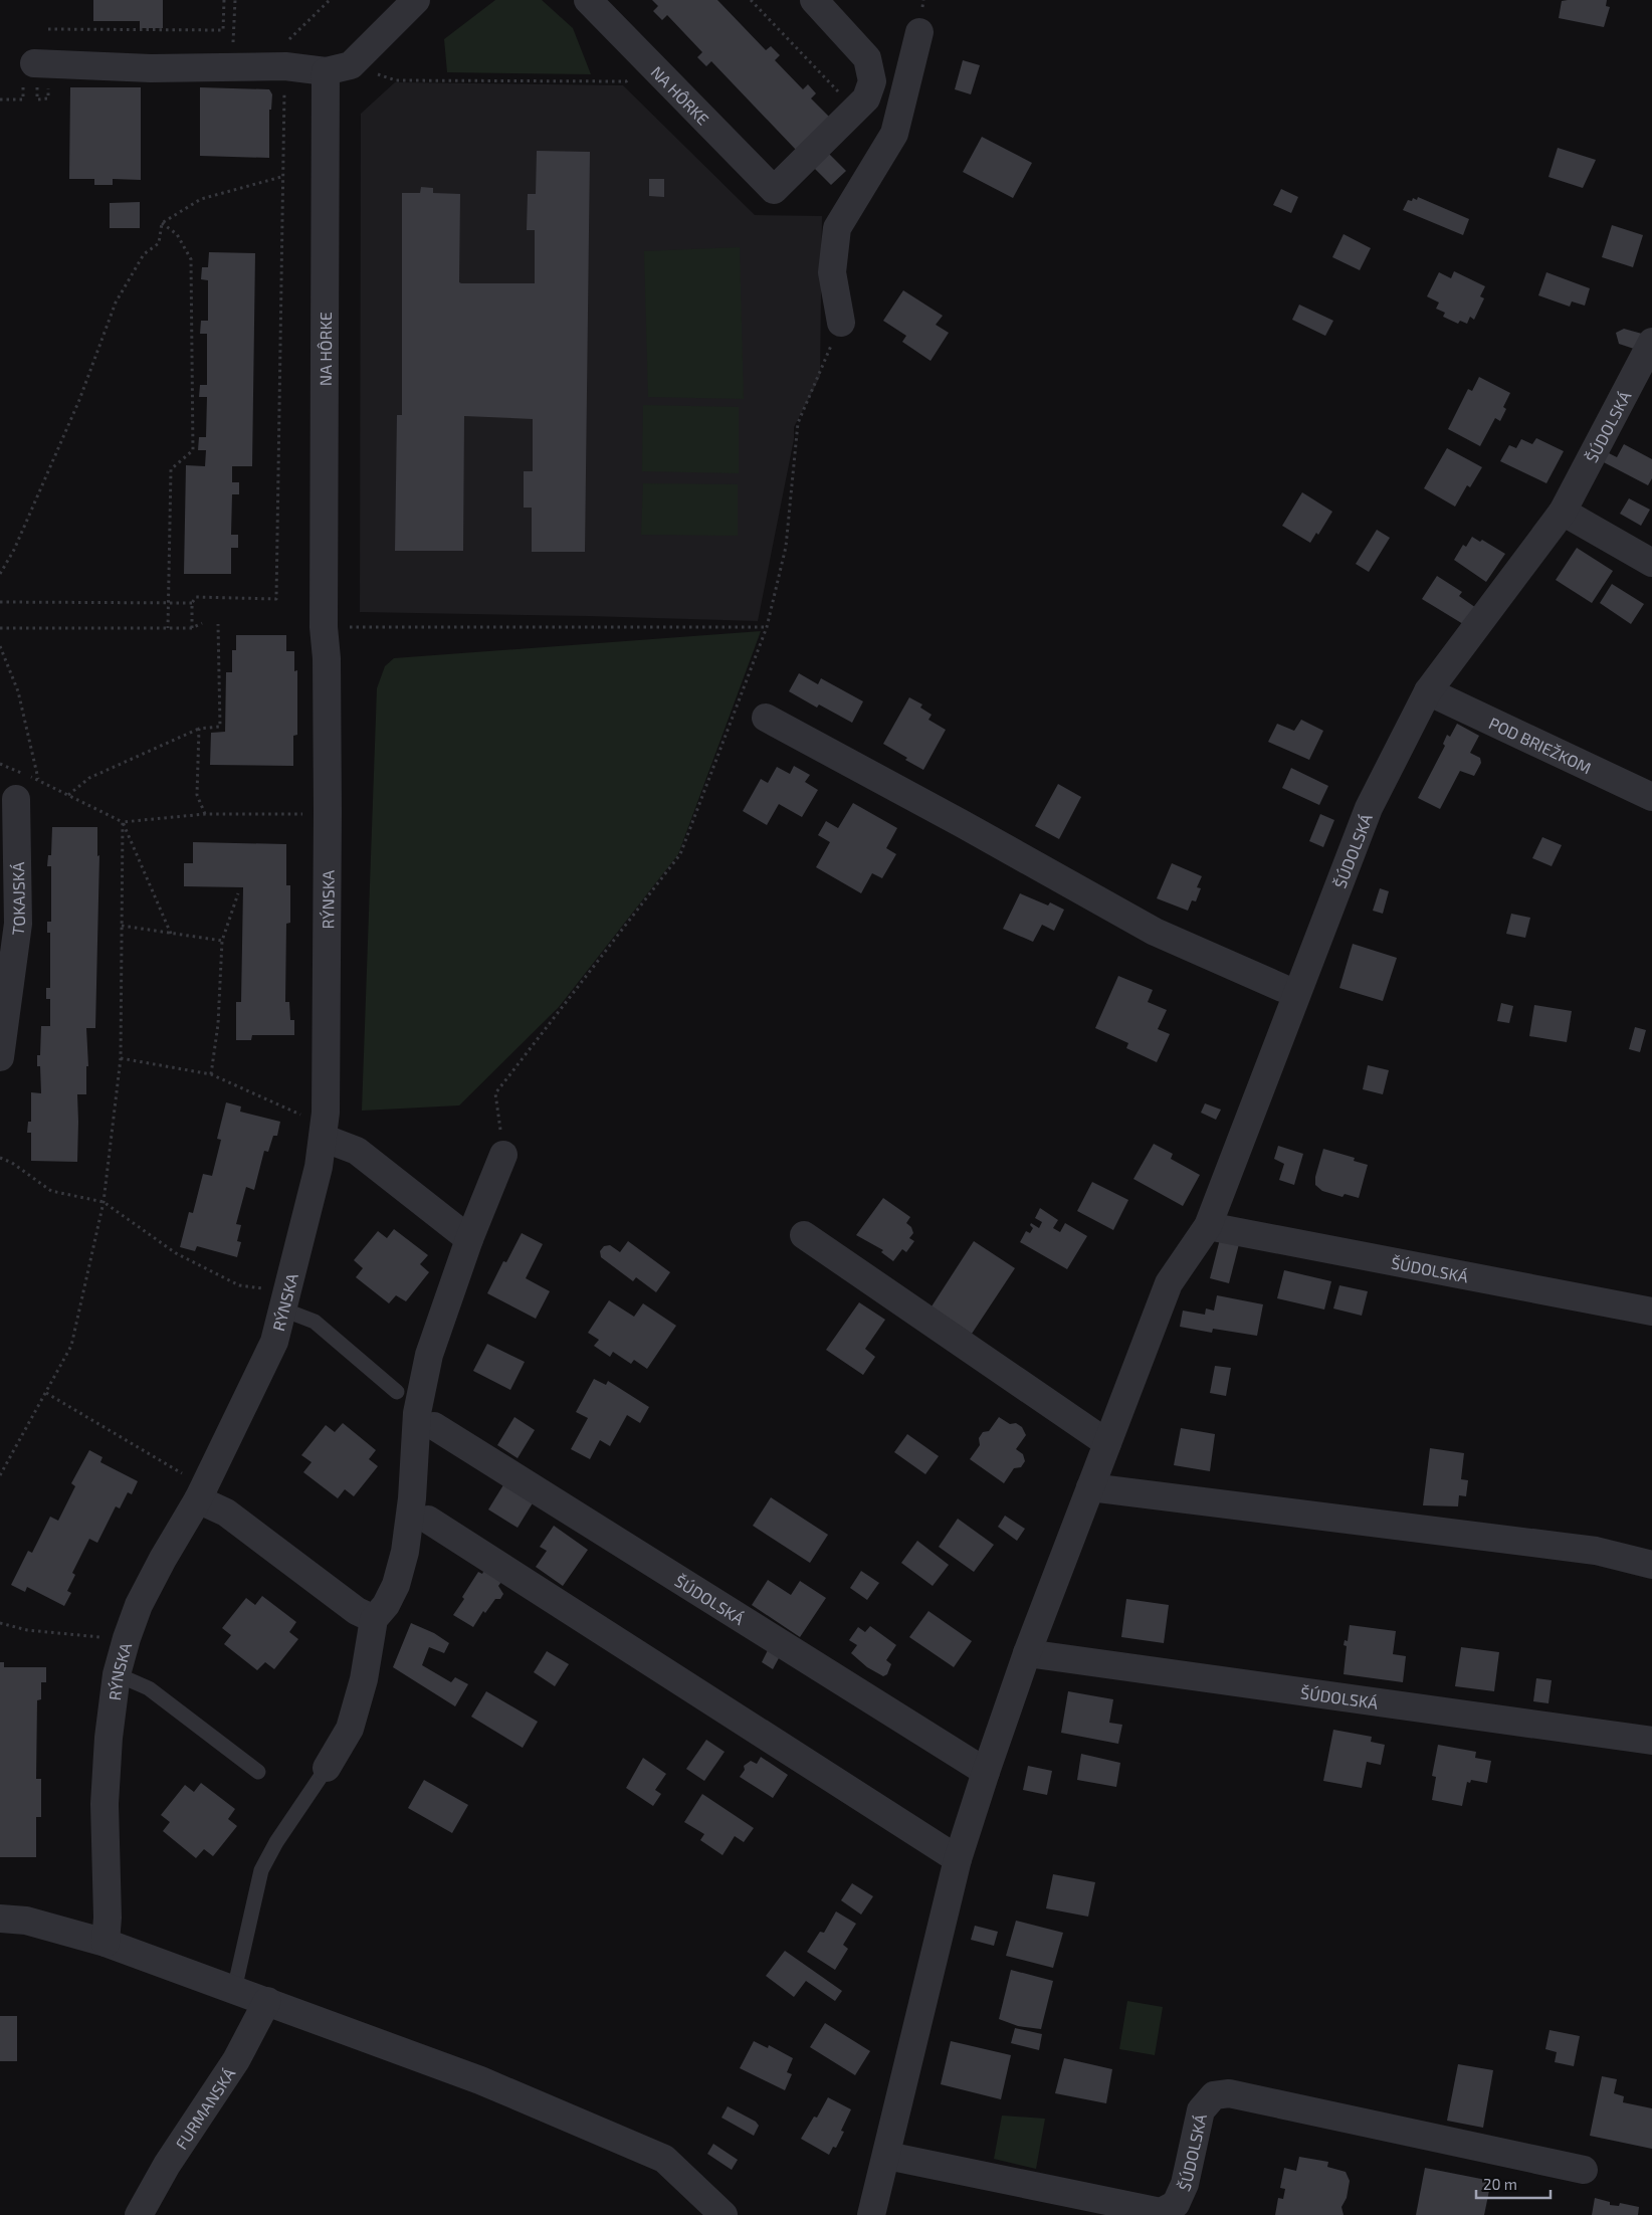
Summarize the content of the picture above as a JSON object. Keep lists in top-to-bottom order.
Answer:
{
  "streets": {
    "street": [
      "NA HÔRKE",
      "ŠÚDOLSKÁ",
      "POD BRIEŽKOM",
      "TOKAJSKÁ",
      "RÝNSKA",
      "FURMANSKÁ"
    ]
  },
  "crossings": [
    ["NA HÔRKE", "RÝNSKA"],
    ["ŠÚDOLSKÁ", "POD BRIEŽKOM"]
  ],
  "scale_bar": "20 m"
}
